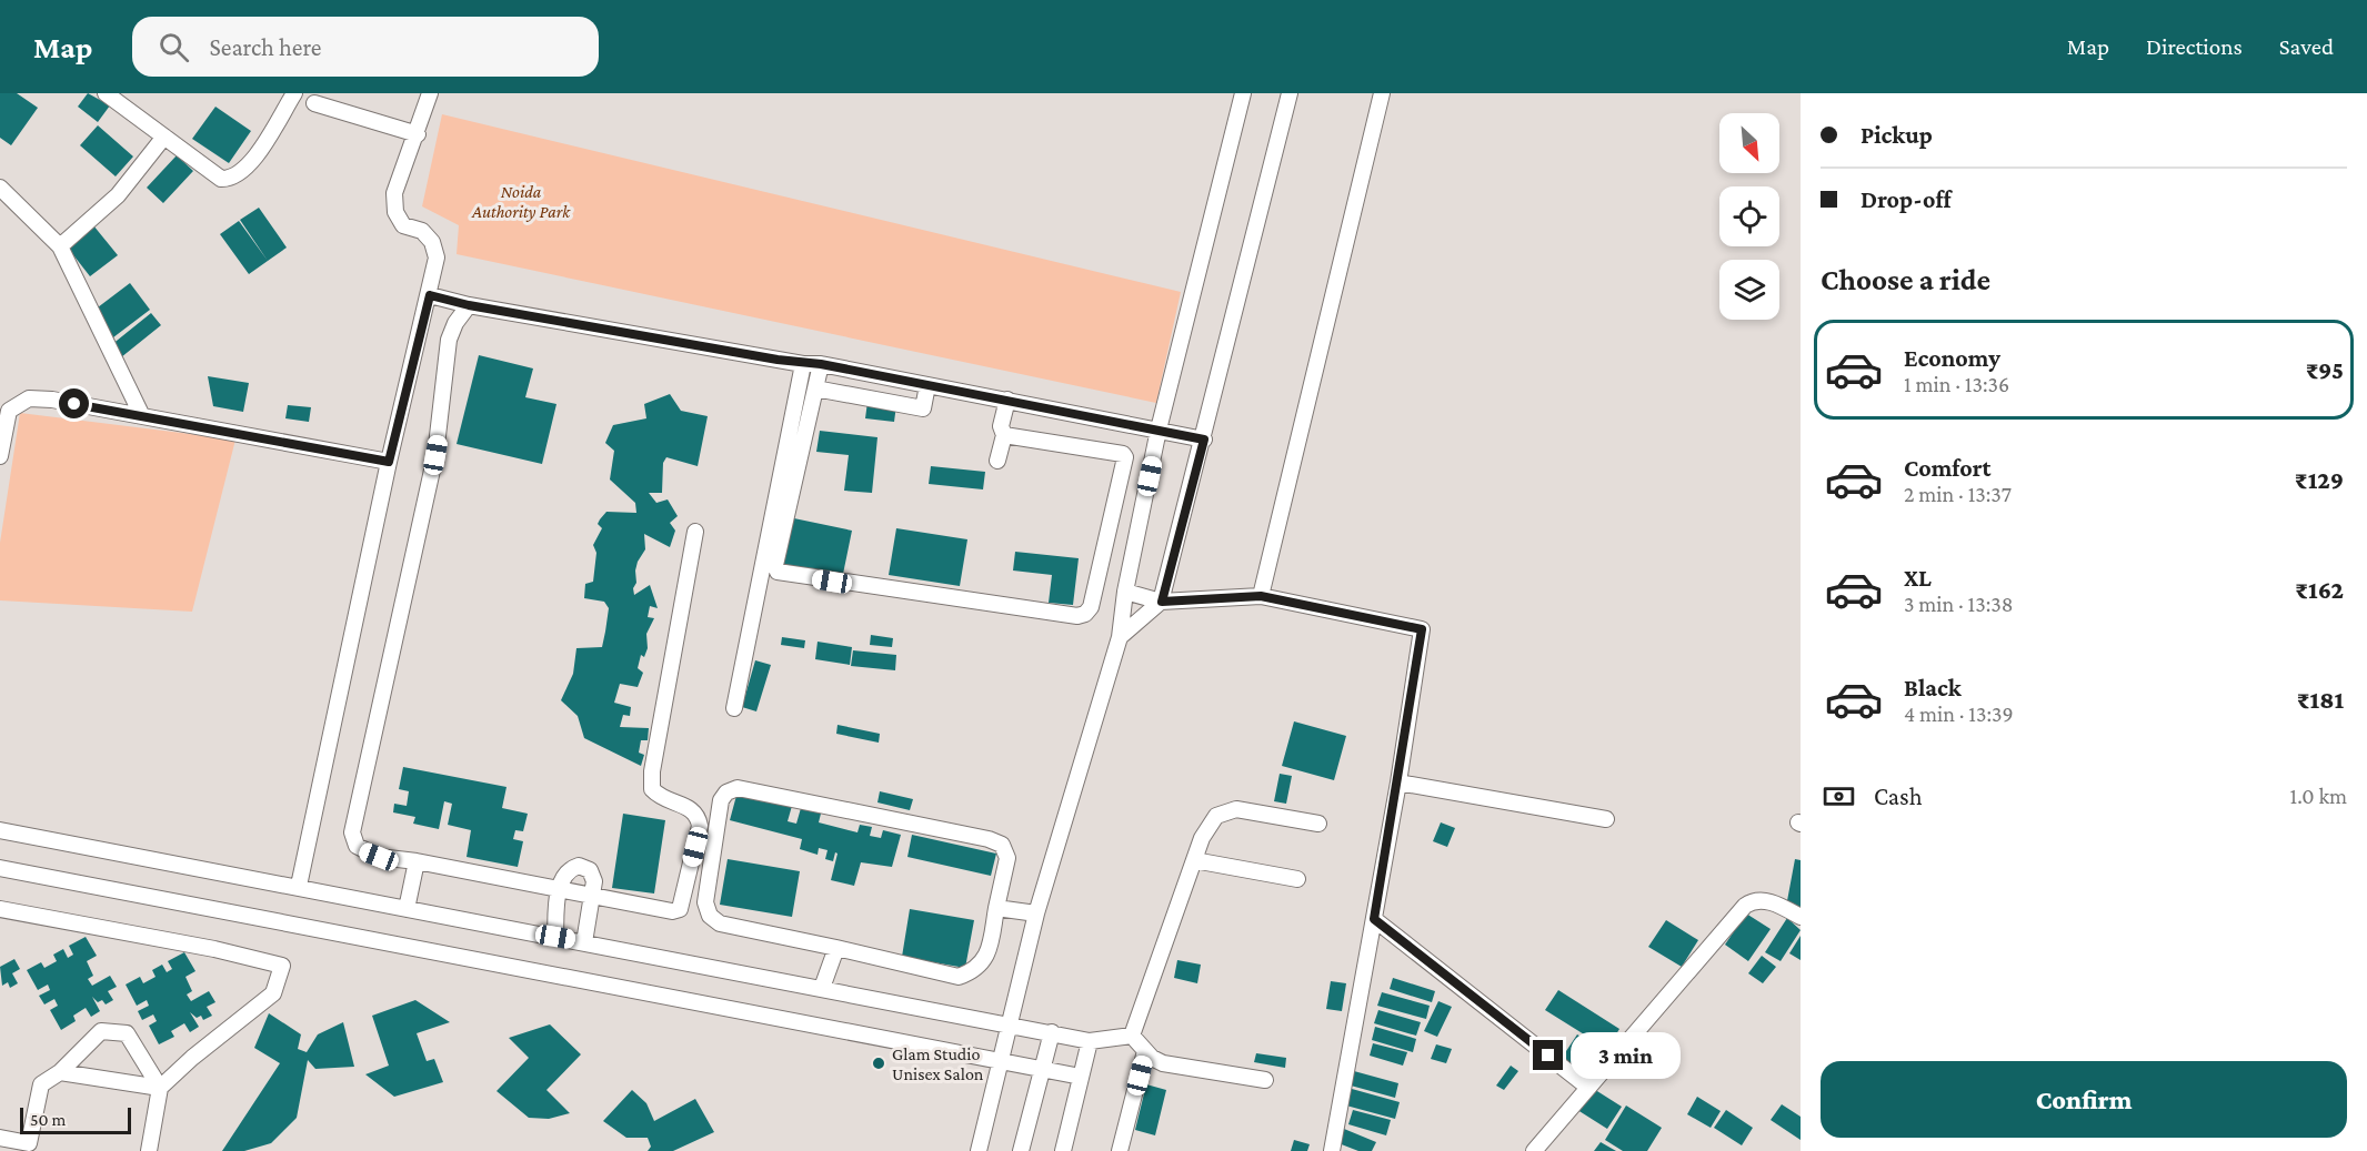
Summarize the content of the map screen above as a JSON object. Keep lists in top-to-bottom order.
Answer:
{
  "parks": ["Noida Authority Park"],
  "places": ["Glam Studio Unisex Salon"],
  "scale_bar": "50 m",
  "north": "bottom right",
  "page": {
    "header": "Map",
    "search": "Search here",
    "nav": ["Map", "Directions", "Saved"],
    "banner": ["Pickup", "Drop-off"],
    "heading": "Choose a ride",
    "list": [
      {
        "name": "Economy",
        "note": "1 min · 13:36",
        "value": "₹95"
      },
      {
        "name": "Comfort",
        "note": "2 min · 13:37",
        "value": "₹129"
      },
      {
        "name": "XL",
        "note": "3 min · 13:38",
        "value": "₹162"
      },
      {
        "name": "Black",
        "note": "4 min · 13:39",
        "value": "₹181"
      }
    ],
    "pay": ["Cash", "1.0 km"],
    "bubble": "3 min",
    "buttons": "Confirm",
    "scale": "50 m"
  }
}
